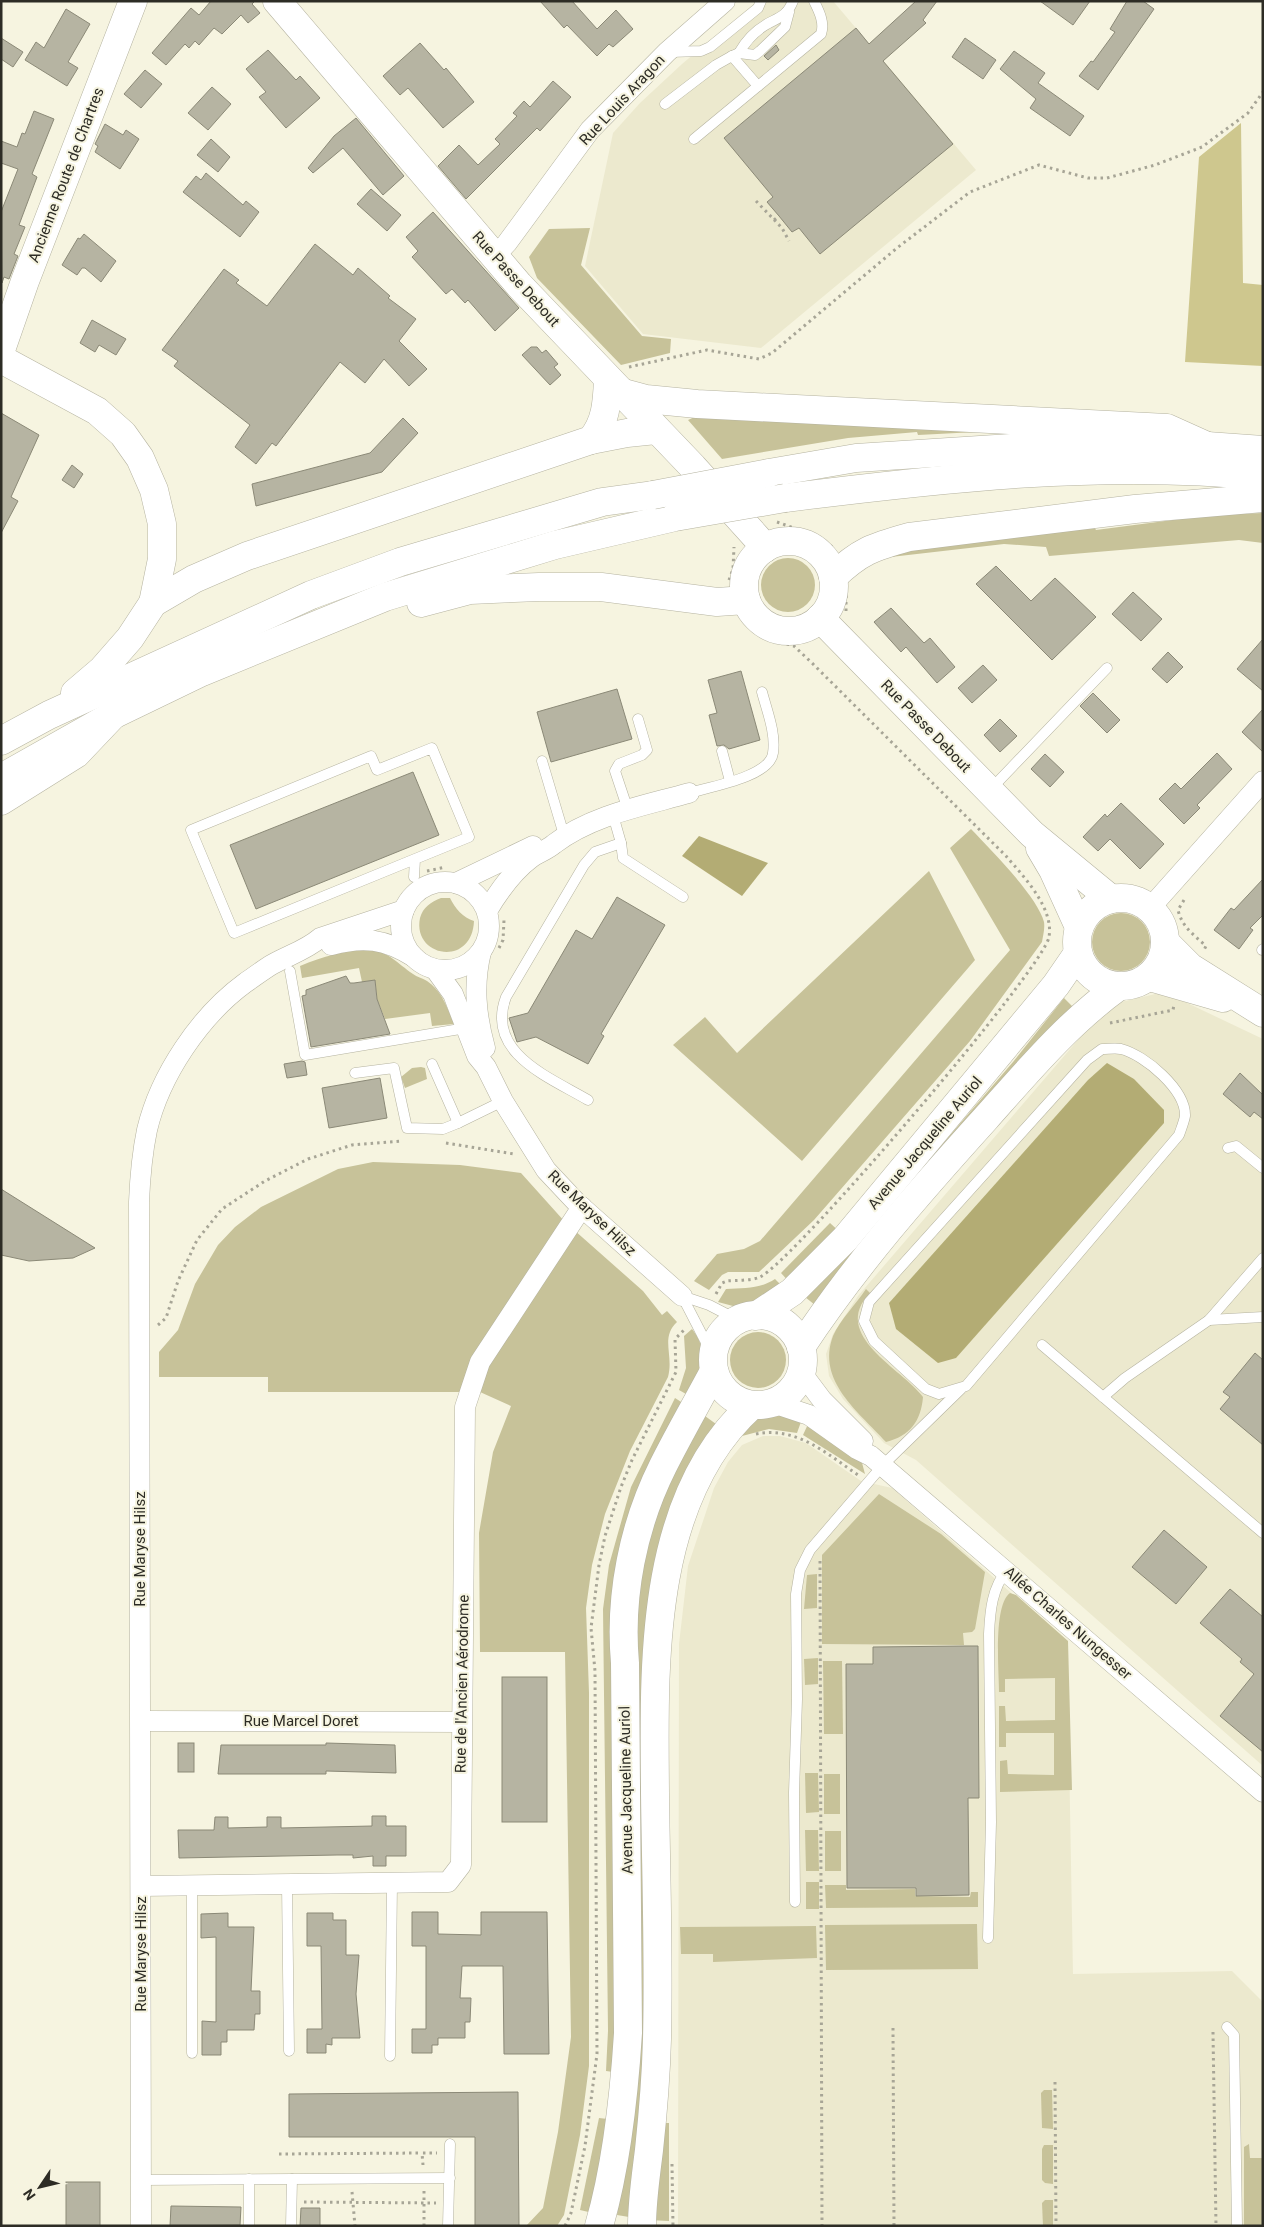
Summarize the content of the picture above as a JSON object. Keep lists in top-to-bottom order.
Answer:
{
  "streets": {
    "main road": ["Ancienne Route de Chartres", "Rue Passe Debout", "Avenue Jacqueline Auriol"],
    "street": [
      "Rue Louis Aragon",
      "Rue Maryse Hilsz",
      "Allée Charles Nungesser",
      "Rue de l'Ancien Aérodrome",
      "Rue Marcel Doret"
    ]
  },
  "crossings": [
    ["Rue Louis Aragon", "Rue Passe Debout"],
    ["Rue Passe Debout", "Avenue Jacqueline Auriol"],
    ["Avenue Jacqueline Auriol", "Allée Charles Nungesser"],
    ["Rue Maryse Hilsz", "Rue de l'Ancien Aérodrome"],
    ["Rue Maryse Hilsz", "Rue Marcel Doret"],
    ["Rue de l'Ancien Aérodrome", "Rue Marcel Doret"]
  ],
  "north": "bottom left"
}
